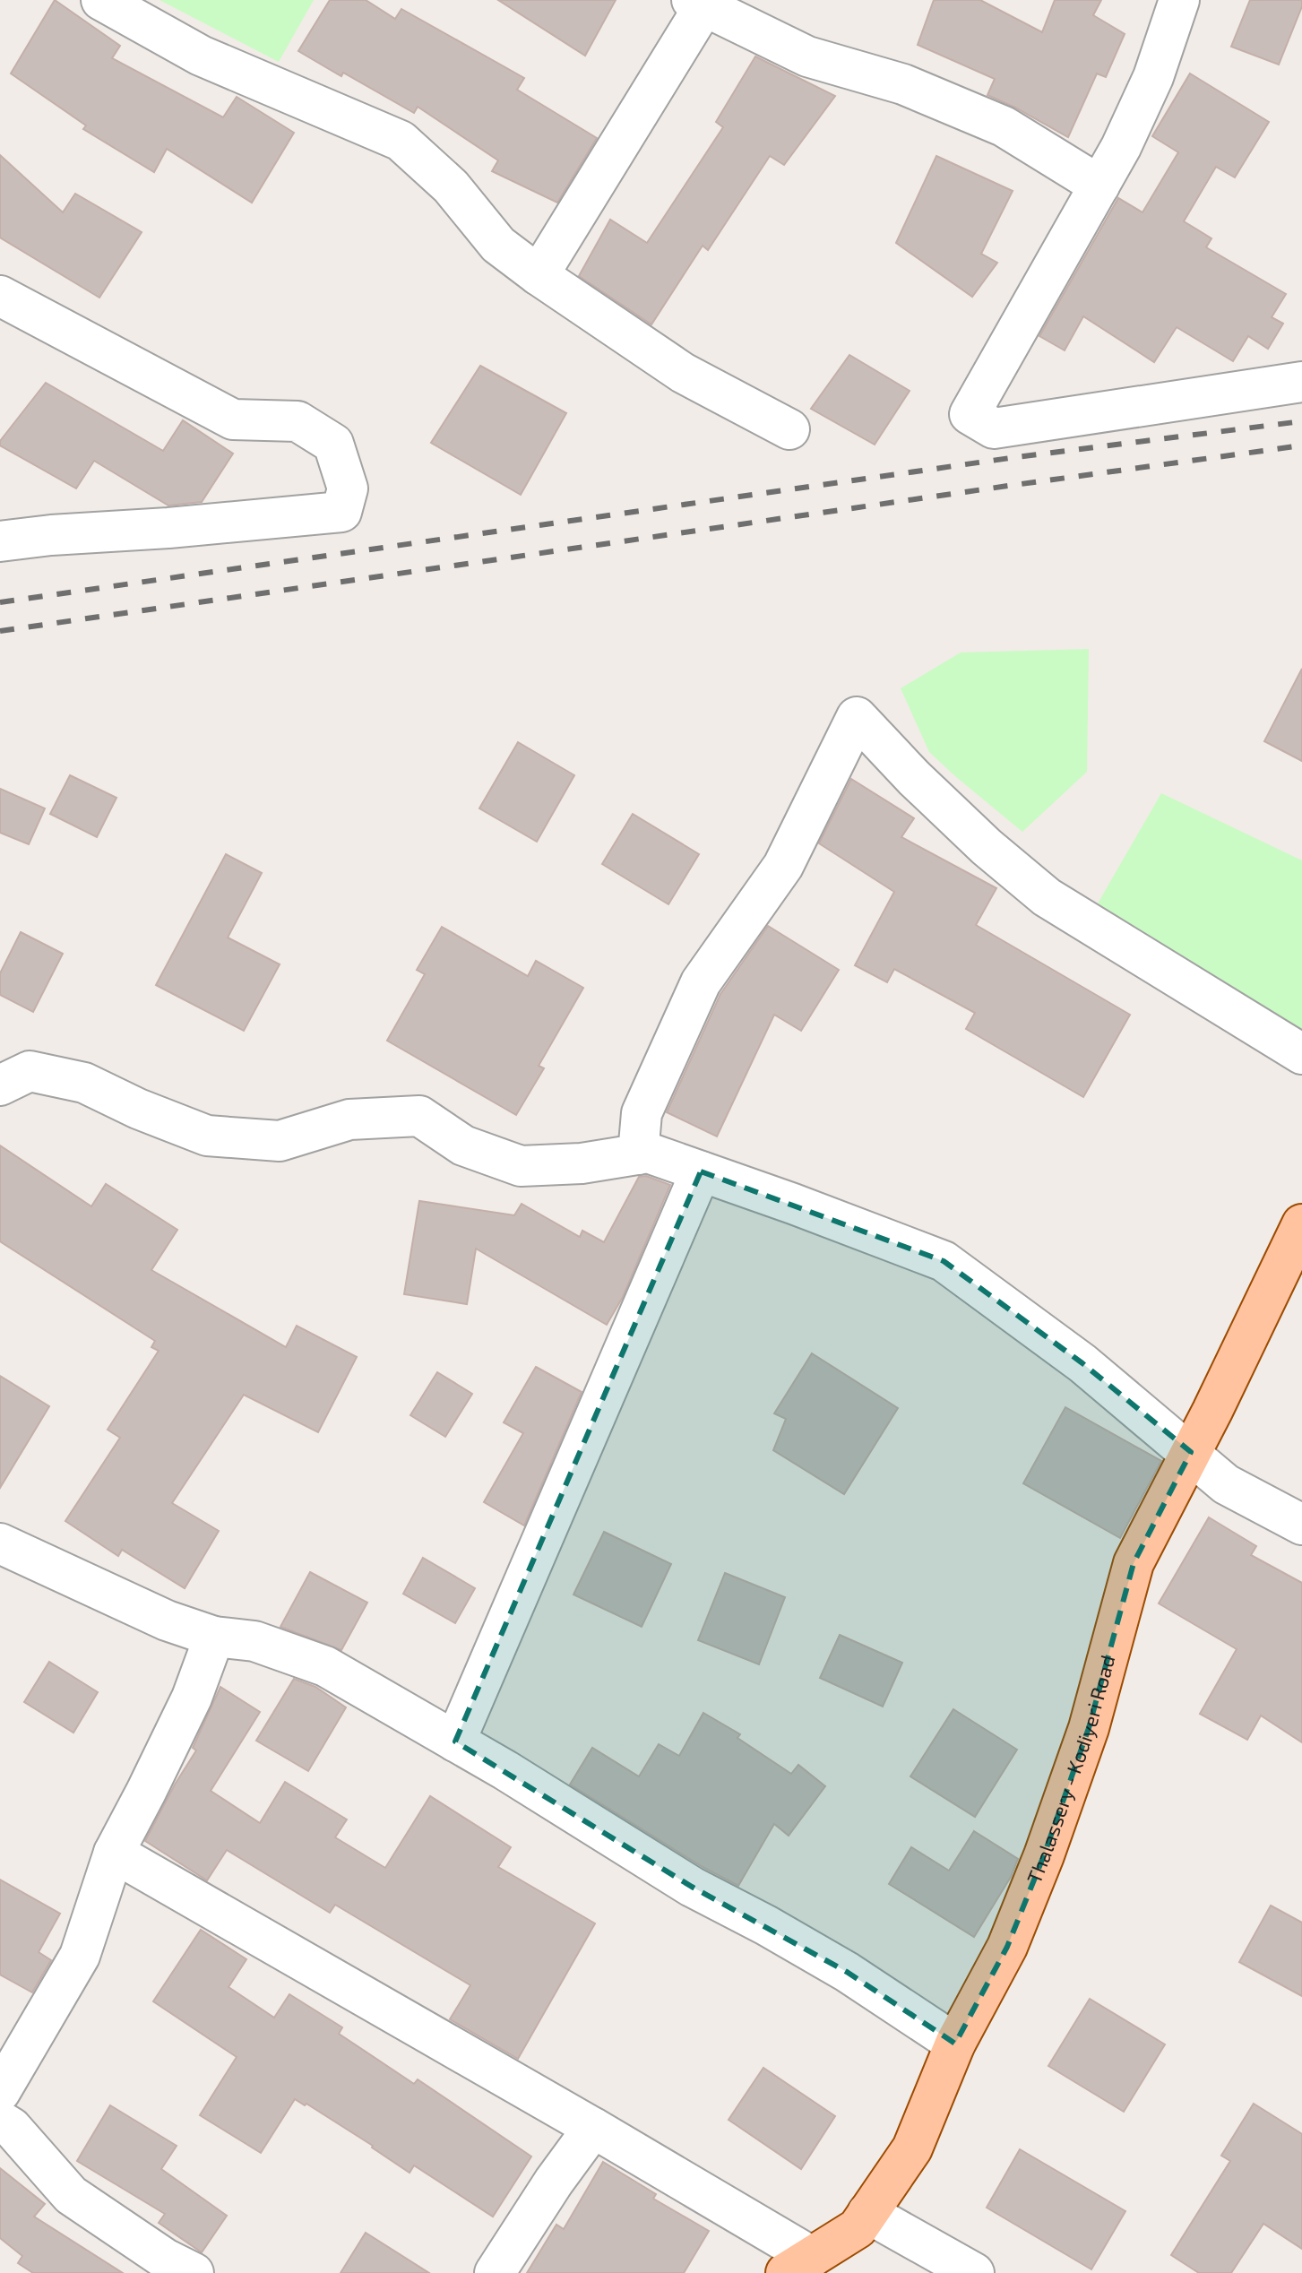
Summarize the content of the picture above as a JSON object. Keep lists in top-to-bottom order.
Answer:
{
  "streets": {
    "main road": ["Thalassery - Kodiyeri Road"]
  }
}
